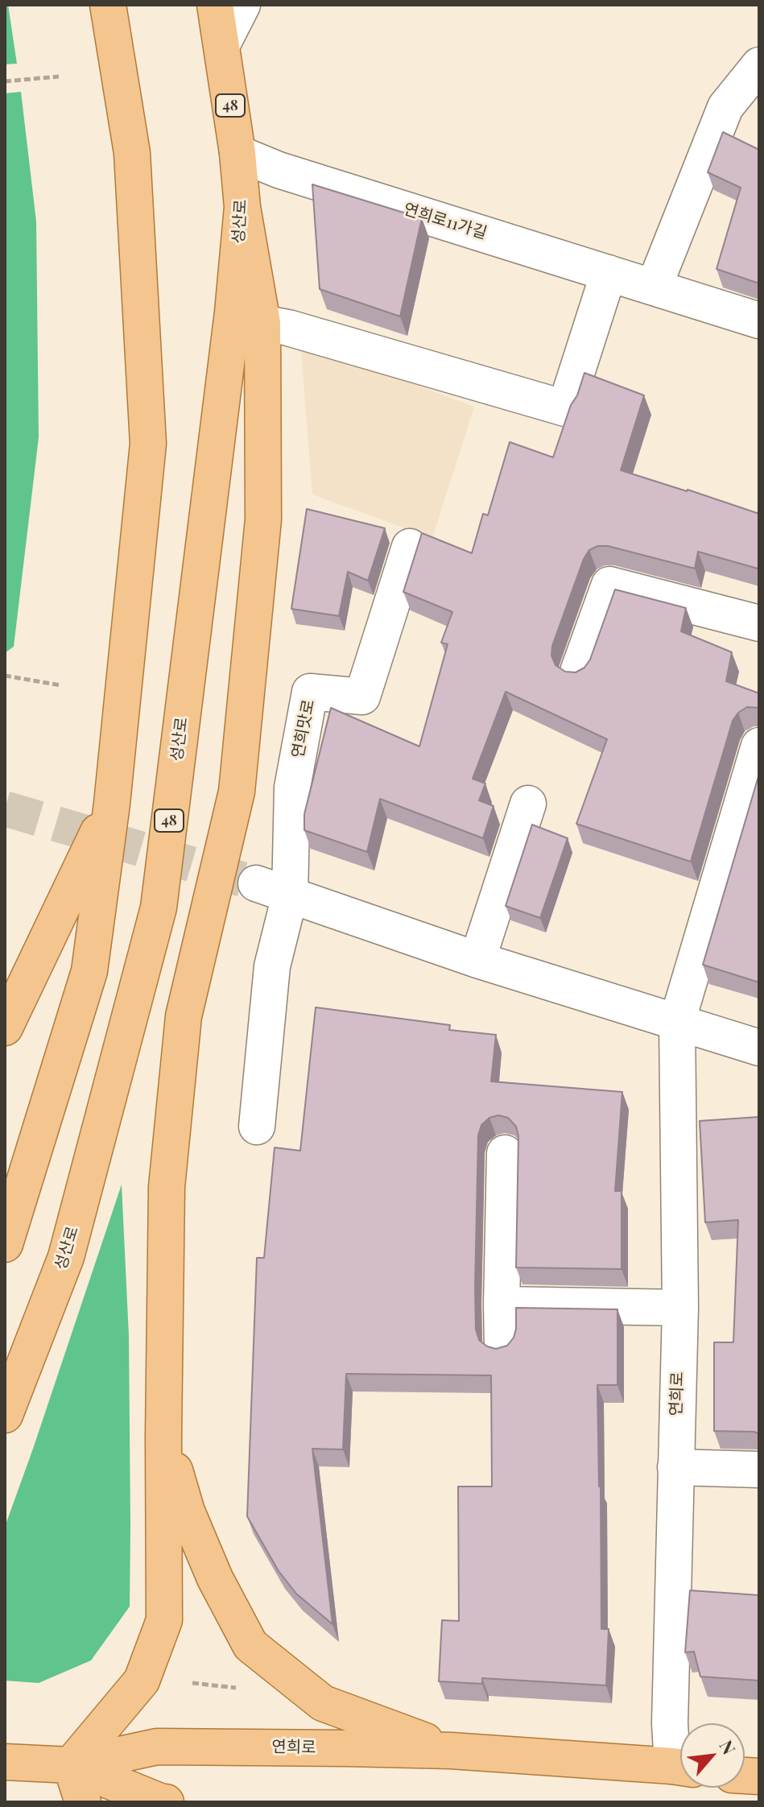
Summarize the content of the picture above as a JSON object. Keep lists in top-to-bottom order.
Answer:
{
  "streets": {
    "main road": ["48", "성산로", "연희로"],
    "street": ["연희로11가길", "연희맛로"]
  },
  "crossings": [
    ["성산로", "연희로11가길"]
  ],
  "north": "top right"
}
